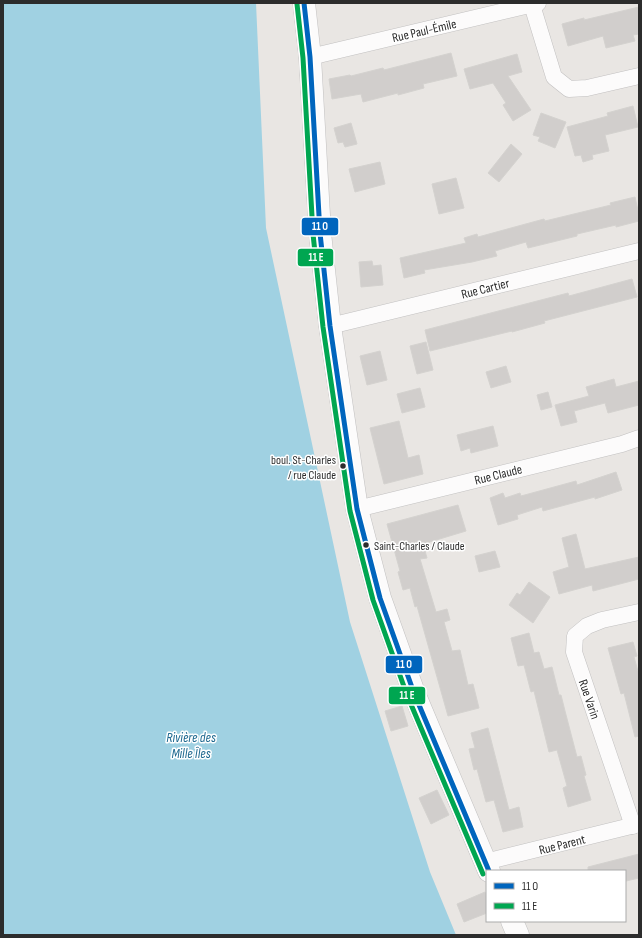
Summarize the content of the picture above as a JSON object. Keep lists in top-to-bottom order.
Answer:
{
  "streets": {
    "street": [
      "Rue Paul-Émile",
      "Rue Cartier",
      "Rue Claude",
      "Rue Varin",
      "Rue Parent"
    ]
  },
  "crossings": [
    ["Rue Varin", "Rue Parent"]
  ],
  "water": ["Rivière des Mille Îles"],
  "places": ["boul. St-Charles / rue Claude", "Saint-Charles / Claude"],
  "legend": ["11 O", "11 E"]
}
